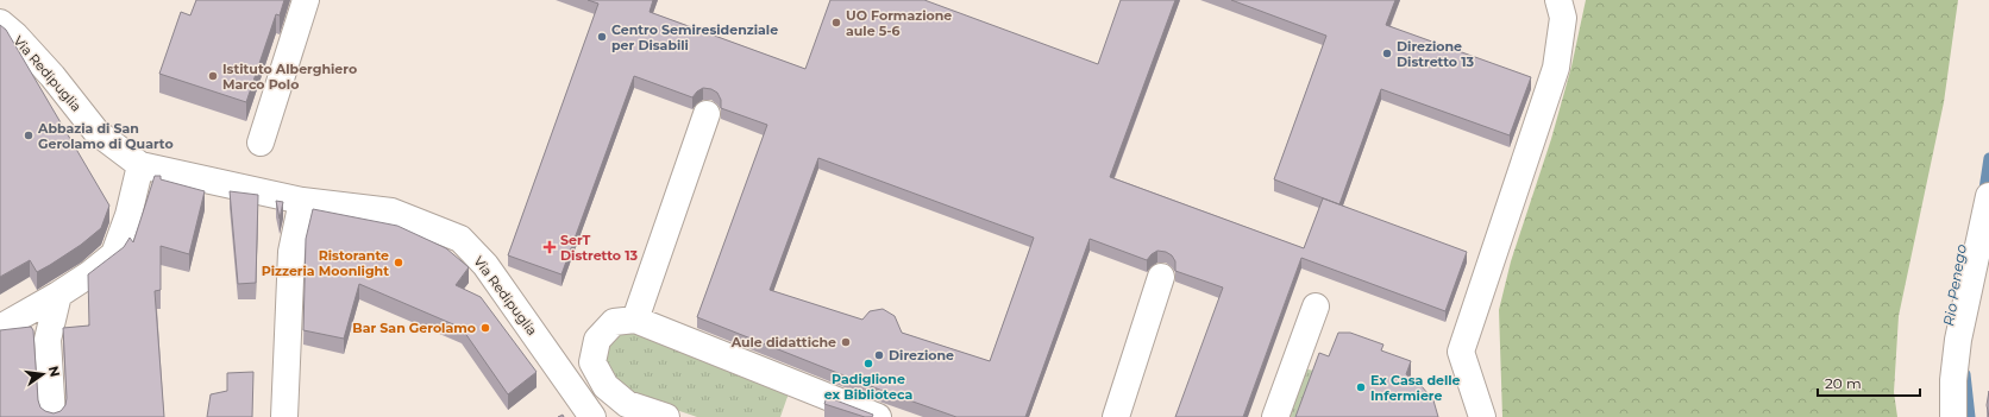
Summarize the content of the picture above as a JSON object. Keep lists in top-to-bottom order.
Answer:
{
  "streets": {
    "street": ["Via Redipuglia"]
  },
  "water": ["Rio Penego"],
  "places": {
    "other": [
      "UO Formazione aule 5-6",
      "Centro Semiresidenziale per Disabili",
      "Direzione Distretto 13",
      "Istituto Alberghiero Marco Polo",
      "Abbazia di San Gerolamo di Quarto",
      "Ristorante Pizzeria Moonlight",
      "Bar San Gerolamo",
      "Aule didattiche",
      "Direzione",
      "Padiglione ex Biblioteca",
      "Ex Casa delle Infermiere"
    ],
    "health": ["SerT Distretto 13"]
  },
  "scale_bar": "20 m",
  "north": "right"
}
